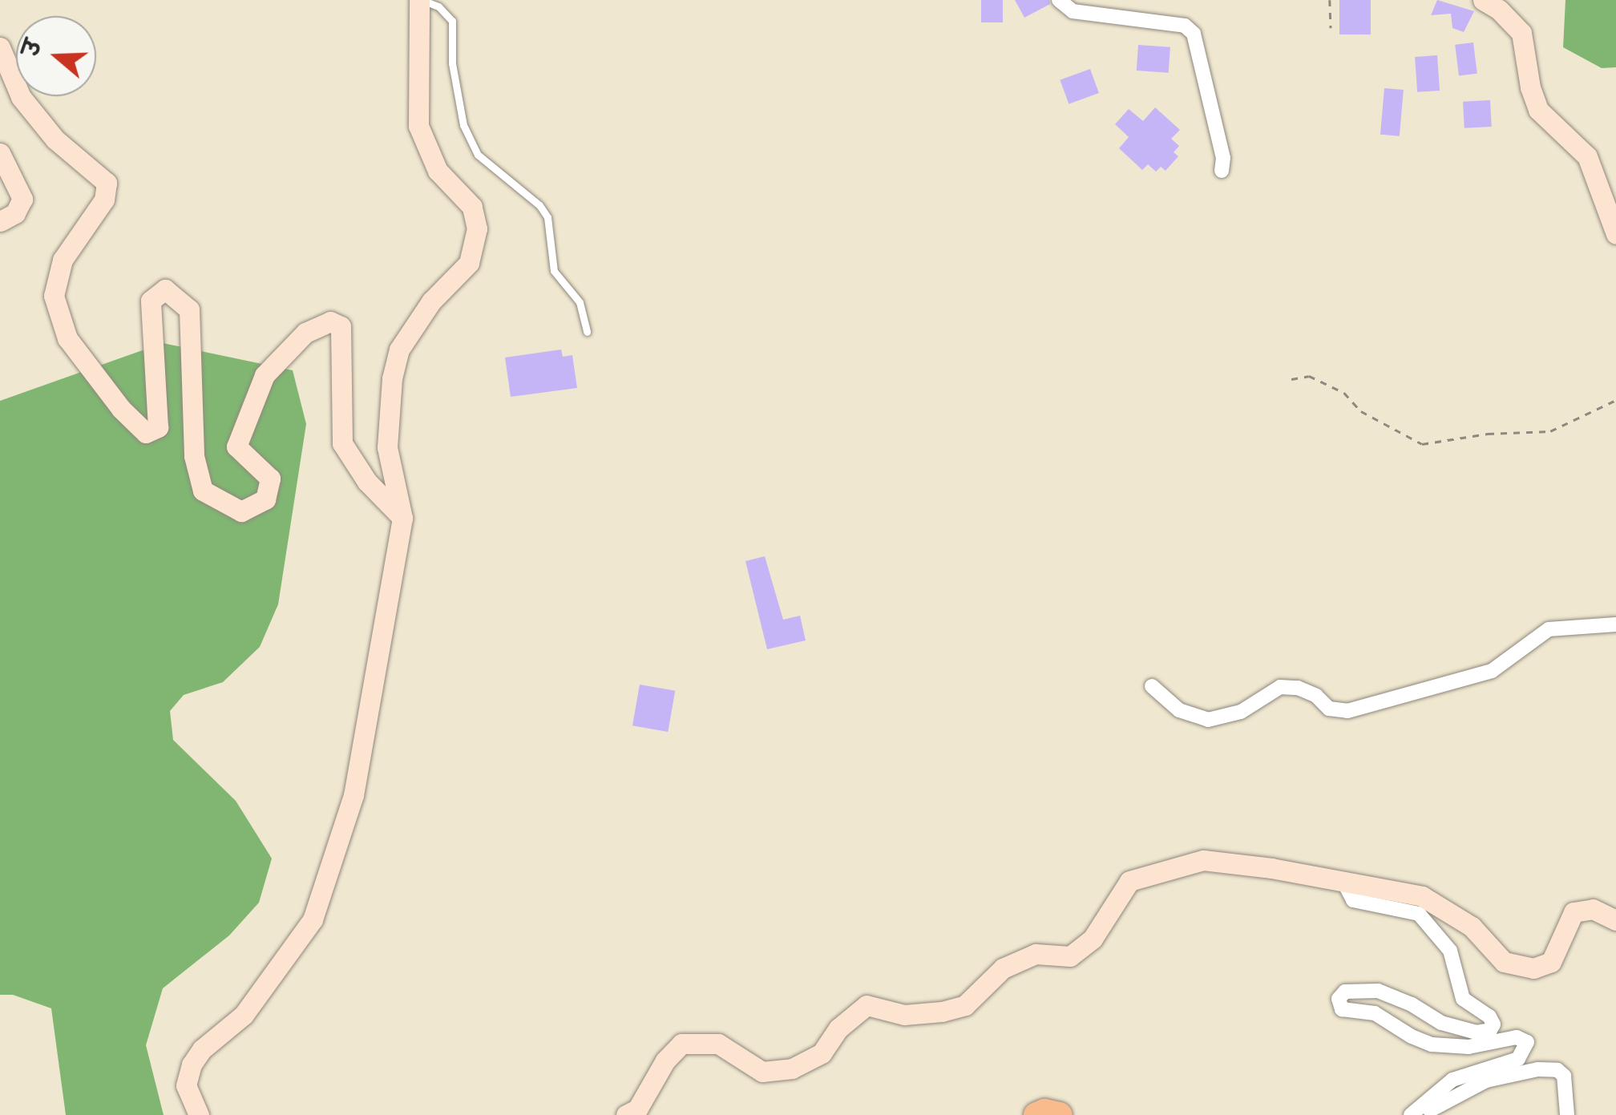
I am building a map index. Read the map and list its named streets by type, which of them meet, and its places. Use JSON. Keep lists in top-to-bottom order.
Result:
{
  "north": "left"
}
